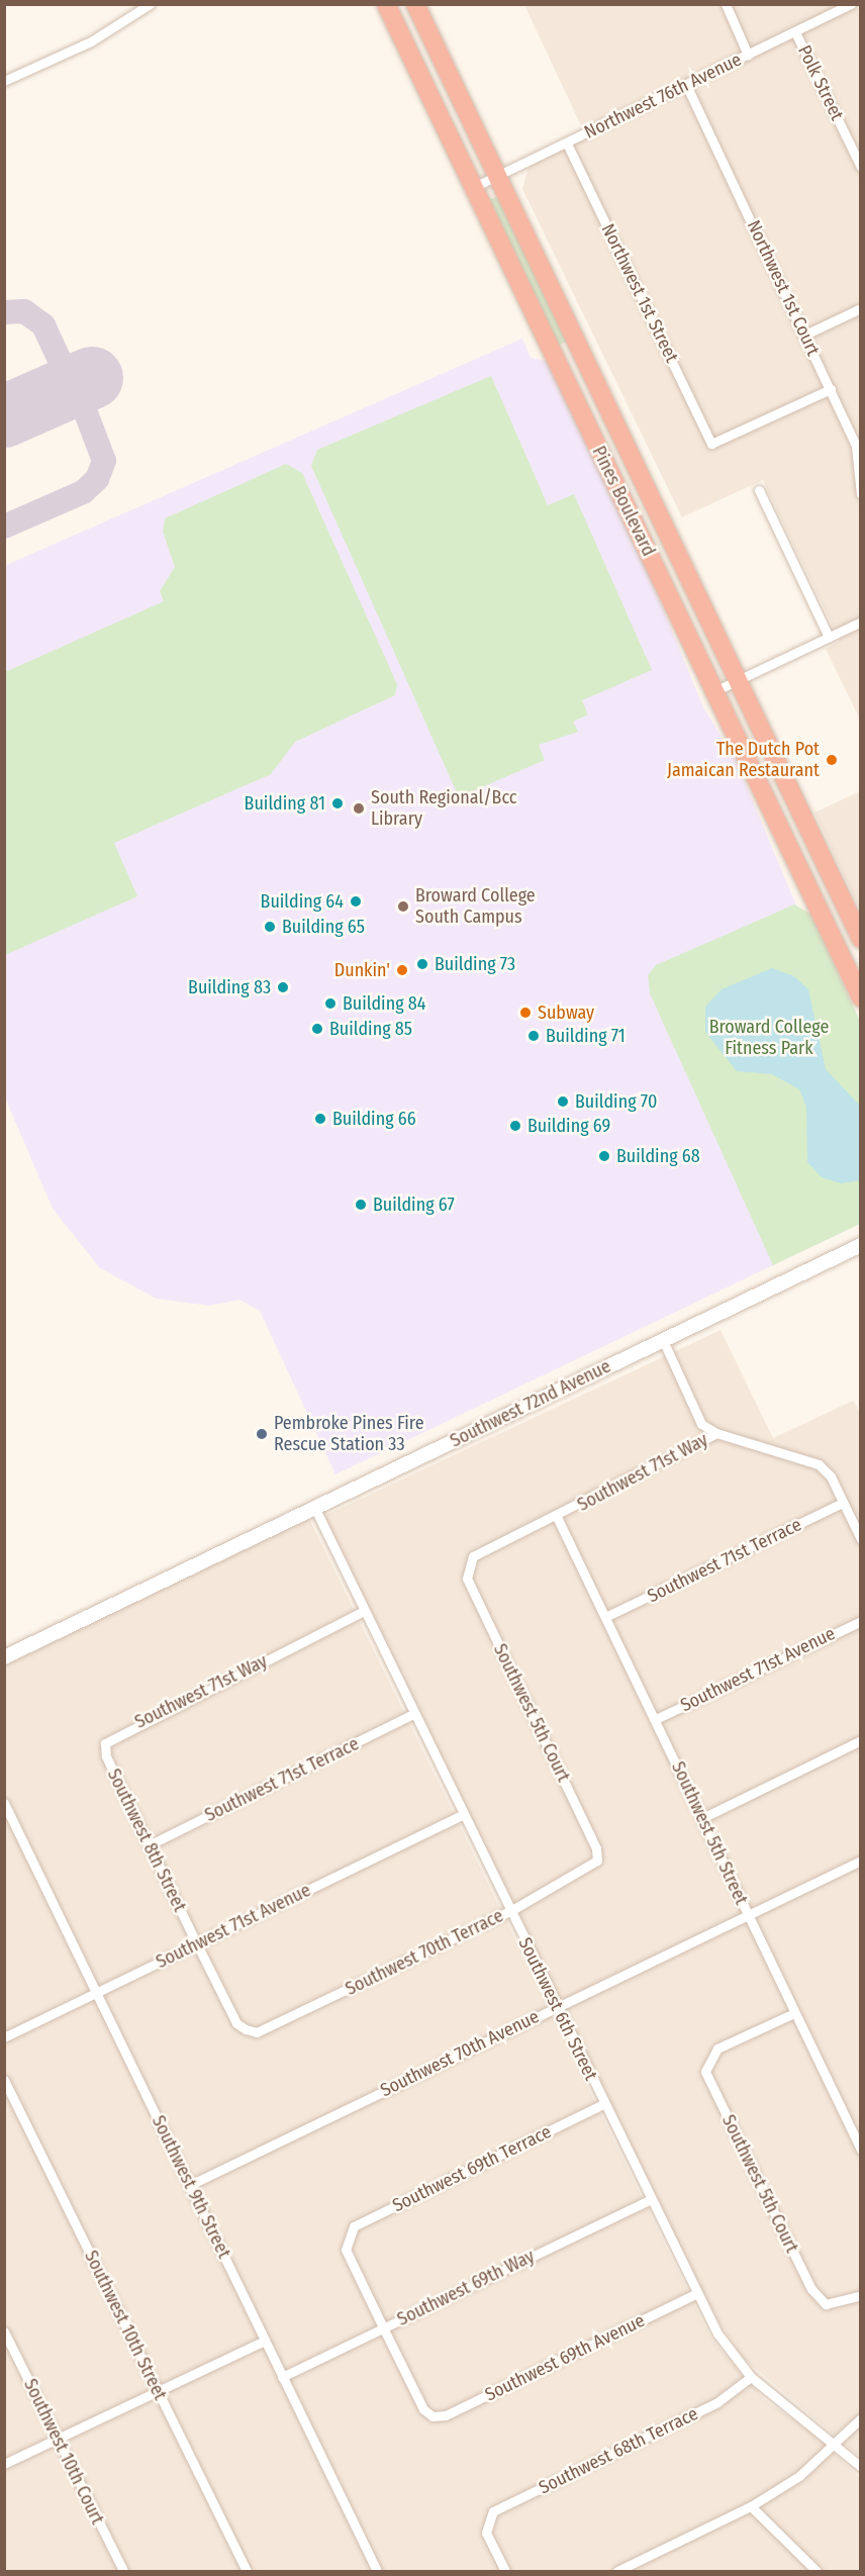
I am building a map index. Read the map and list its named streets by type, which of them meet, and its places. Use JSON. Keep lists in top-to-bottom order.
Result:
{
  "streets": {
    "highway": ["Pines Boulevard"],
    "street": [
      "Polk Street",
      "Northwest 76th Avenue",
      "Northwest 1st Court",
      "Northwest 1st Street",
      "Southwest 72nd Avenue",
      "Southwest 71st Way",
      "Southwest 71st Terrace",
      "Southwest 71st Avenue",
      "Southwest 5th Court",
      "Southwest 5th Street",
      "Southwest 8th Street",
      "Southwest 70th Terrace",
      "Southwest 6th Street",
      "Southwest 70th Avenue",
      "Southwest 69th Terrace",
      "Southwest 9th Street",
      "Southwest 69th Way",
      "Southwest 10th Street",
      "Southwest 69th Avenue",
      "Southwest 68th Terrace",
      "Southwest 10th Court"
    ]
  },
  "crossings": [
    ["Polk Street", "Northwest 76th Avenue"],
    ["Northwest 76th Avenue", "Northwest 1st Court"],
    ["Northwest 76th Avenue", "Northwest 1st Street"],
    ["Northwest 76th Avenue", "Pines Boulevard"],
    ["Northwest 1st Court", "Northwest 1st Street"],
    ["Southwest 72nd Avenue", "Southwest 6th Street"],
    ["Southwest 71st Way", "Southwest 71st Terrace"],
    ["Southwest 71st Way", "Southwest 5th Court"],
    ["Southwest 71st Way", "Southwest 5th Street"],
    ["Southwest 71st Way", "Southwest 8th Street"],
    ["Southwest 71st Way", "Southwest 6th Street"],
    ["Southwest 71st Terrace", "Southwest 5th Street"],
    ["Southwest 71st Terrace", "Southwest 8th Street"],
    ["Southwest 71st Terrace", "Southwest 6th Street"],
    ["Southwest 71st Avenue", "Southwest 5th Street"],
    ["Southwest 71st Avenue", "Southwest 8th Street"],
    ["Southwest 71st Avenue", "Southwest 6th Street"],
    ["Southwest 71st Avenue", "Southwest 9th Street"],
    ["Southwest 5th Court", "Southwest 5th Street"],
    ["Southwest 5th Court", "Southwest 70th Terrace"],
    ["Southwest 5th Street", "Southwest 70th Avenue"],
    ["Southwest 8th Street", "Southwest 70th Terrace"],
    ["Southwest 70th Terrace", "Southwest 6th Street"],
    ["Southwest 6th Street", "Southwest 70th Avenue"],
    ["Southwest 6th Street", "Southwest 69th Terrace"],
    ["Southwest 6th Street", "Southwest 69th Way"],
    ["Southwest 6th Street", "Southwest 69th Avenue"],
    ["Southwest 6th Street", "Southwest 68th Terrace"],
    ["Southwest 70th Avenue", "Southwest 9th Street"],
    ["Southwest 69th Terrace", "Southwest 69th Way"],
    ["Southwest 69th Terrace", "Southwest 69th Avenue"],
    ["Southwest 9th Street", "Southwest 69th Way"],
    ["Southwest 69th Way", "Southwest 69th Avenue"]
  ],
  "parks": ["Broward College Fitness Park"],
  "places": [
    "The Dutch Pot Jamaican Restaurant",
    "Building 81",
    "South Regional/Bcc Library",
    "Building 64",
    "Broward College South Campus",
    "Building 65",
    "Building 73",
    "Dunkin'",
    "Building 83",
    "Building 84",
    "Subway",
    "Building 85",
    "Building 71",
    "Building 70",
    "Building 66",
    "Building 69",
    "Building 68",
    "Building 67",
    "Pembroke Pines Fire Rescue Station 33"
  ]
}
